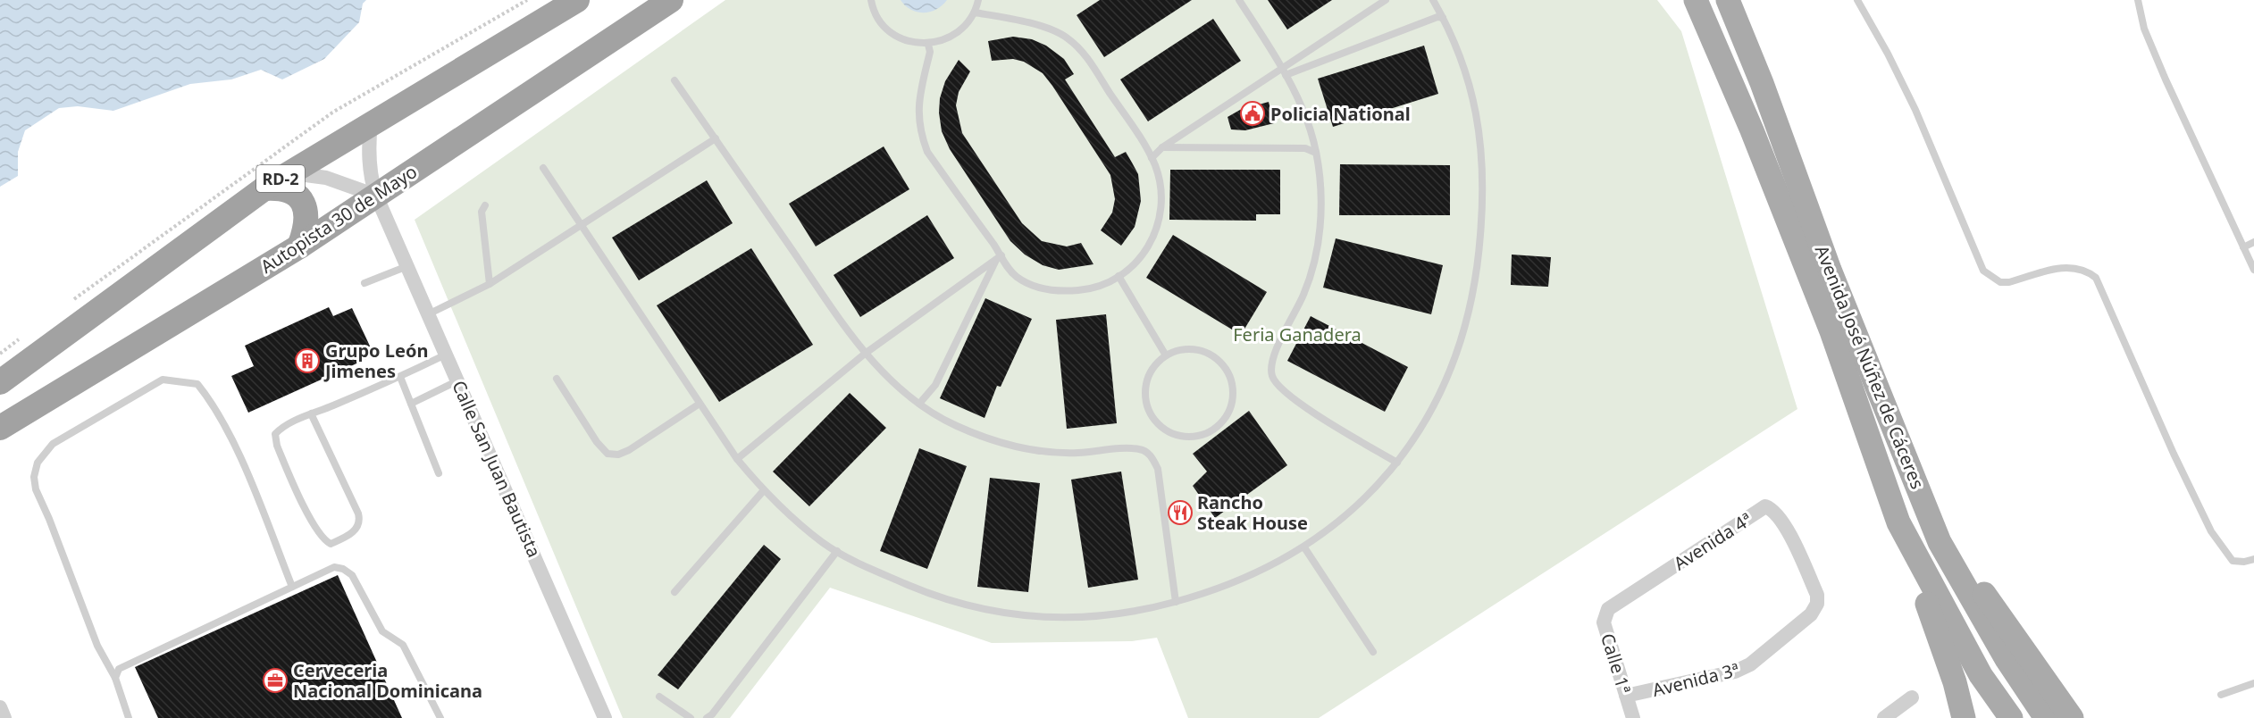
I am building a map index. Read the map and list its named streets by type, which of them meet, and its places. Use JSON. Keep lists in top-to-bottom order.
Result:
{
  "streets": {
    "highway": ["RD-2", "Autopista 30 de Mayo"],
    "main road": ["Avenida José Núñez de Cáceres"],
    "street": [
      "Calle San Juan Bautista",
      "Avenida 4ª",
      "Calle 1ª",
      "Avenida 3ª"
    ]
  },
  "crossings": [
    ["RD-2", "Calle San Juan Bautista"],
    ["Autopista 30 de Mayo", "Calle San Juan Bautista"],
    ["Avenida 4ª", "Calle 1ª"],
    ["Avenida 4ª", "Avenida 3ª"],
    ["Calle 1ª", "Avenida 3ª"]
  ],
  "parks": ["Feria Ganadera"],
  "places": {
    "public building": ["Policia National"],
    "building": ["Grupo León Jimenes"],
    "restaurant": ["Rancho Steak House"],
    "office": ["Cerveceria Nacional Dominicana"]
  }
}
